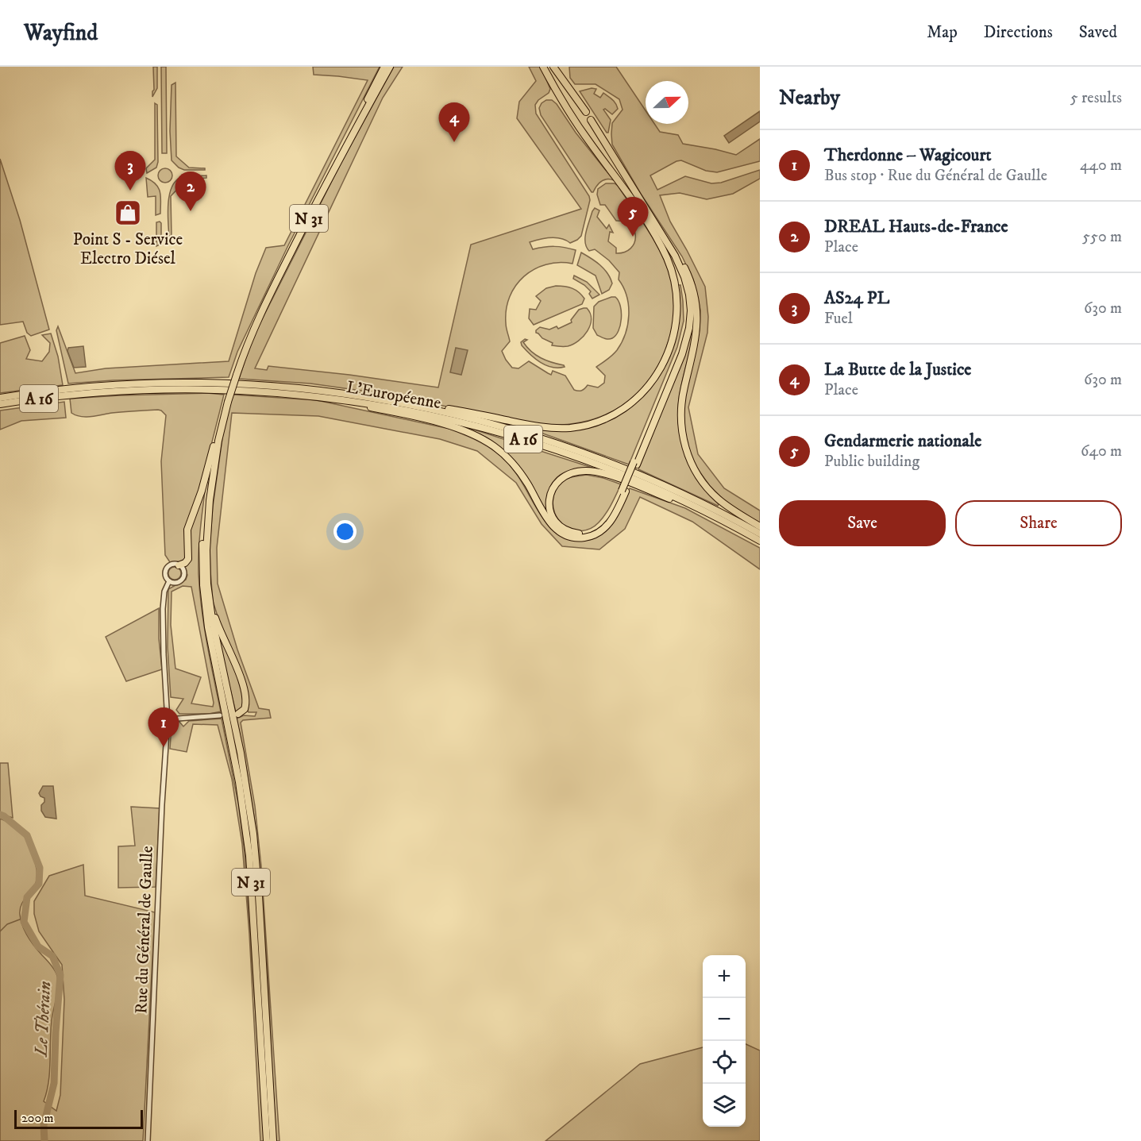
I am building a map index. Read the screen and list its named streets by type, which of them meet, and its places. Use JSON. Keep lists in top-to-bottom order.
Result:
{
  "streets": {
    "highway": ["N 31", "L'Européenne", "A 16"],
    "street": ["Rue du Général de Gaulle"]
  },
  "water": ["Le Thérain"],
  "places": {
    "shop": ["Point S - Service Electro Diésel"]
  },
  "scale_bar": "200 m",
  "north": "right",
  "page": {
    "header": "Wayfind",
    "nav": ["Map", "Directions", "Saved"],
    "heading": ["Nearby", "5 results"],
    "pins": [
      "4",
      "3",
      "2",
      "5",
      "1"
    ],
    "list": [
      {
        "mark": "1",
        "name": "Therdonne – Wagicourt",
        "note": "Bus stop · Rue du Général de Gaulle",
        "value": "440 m"
      },
      {
        "mark": "2",
        "name": "DREAL Hauts-de-France",
        "note": "Place",
        "value": "550 m"
      },
      {
        "mark": "3",
        "name": "AS24 PL",
        "note": "Fuel",
        "value": "630 m"
      },
      {
        "mark": "4",
        "name": "La Butte de la Justice",
        "note": "Place",
        "value": "630 m"
      },
      {
        "mark": "5",
        "name": "Gendarmerie nationale",
        "note": "Public building",
        "value": "640 m"
      }
    ],
    "buttons": ["Save", "Share"],
    "map_buttons": ["+", "−"],
    "scale": "200 m"
  }
}
